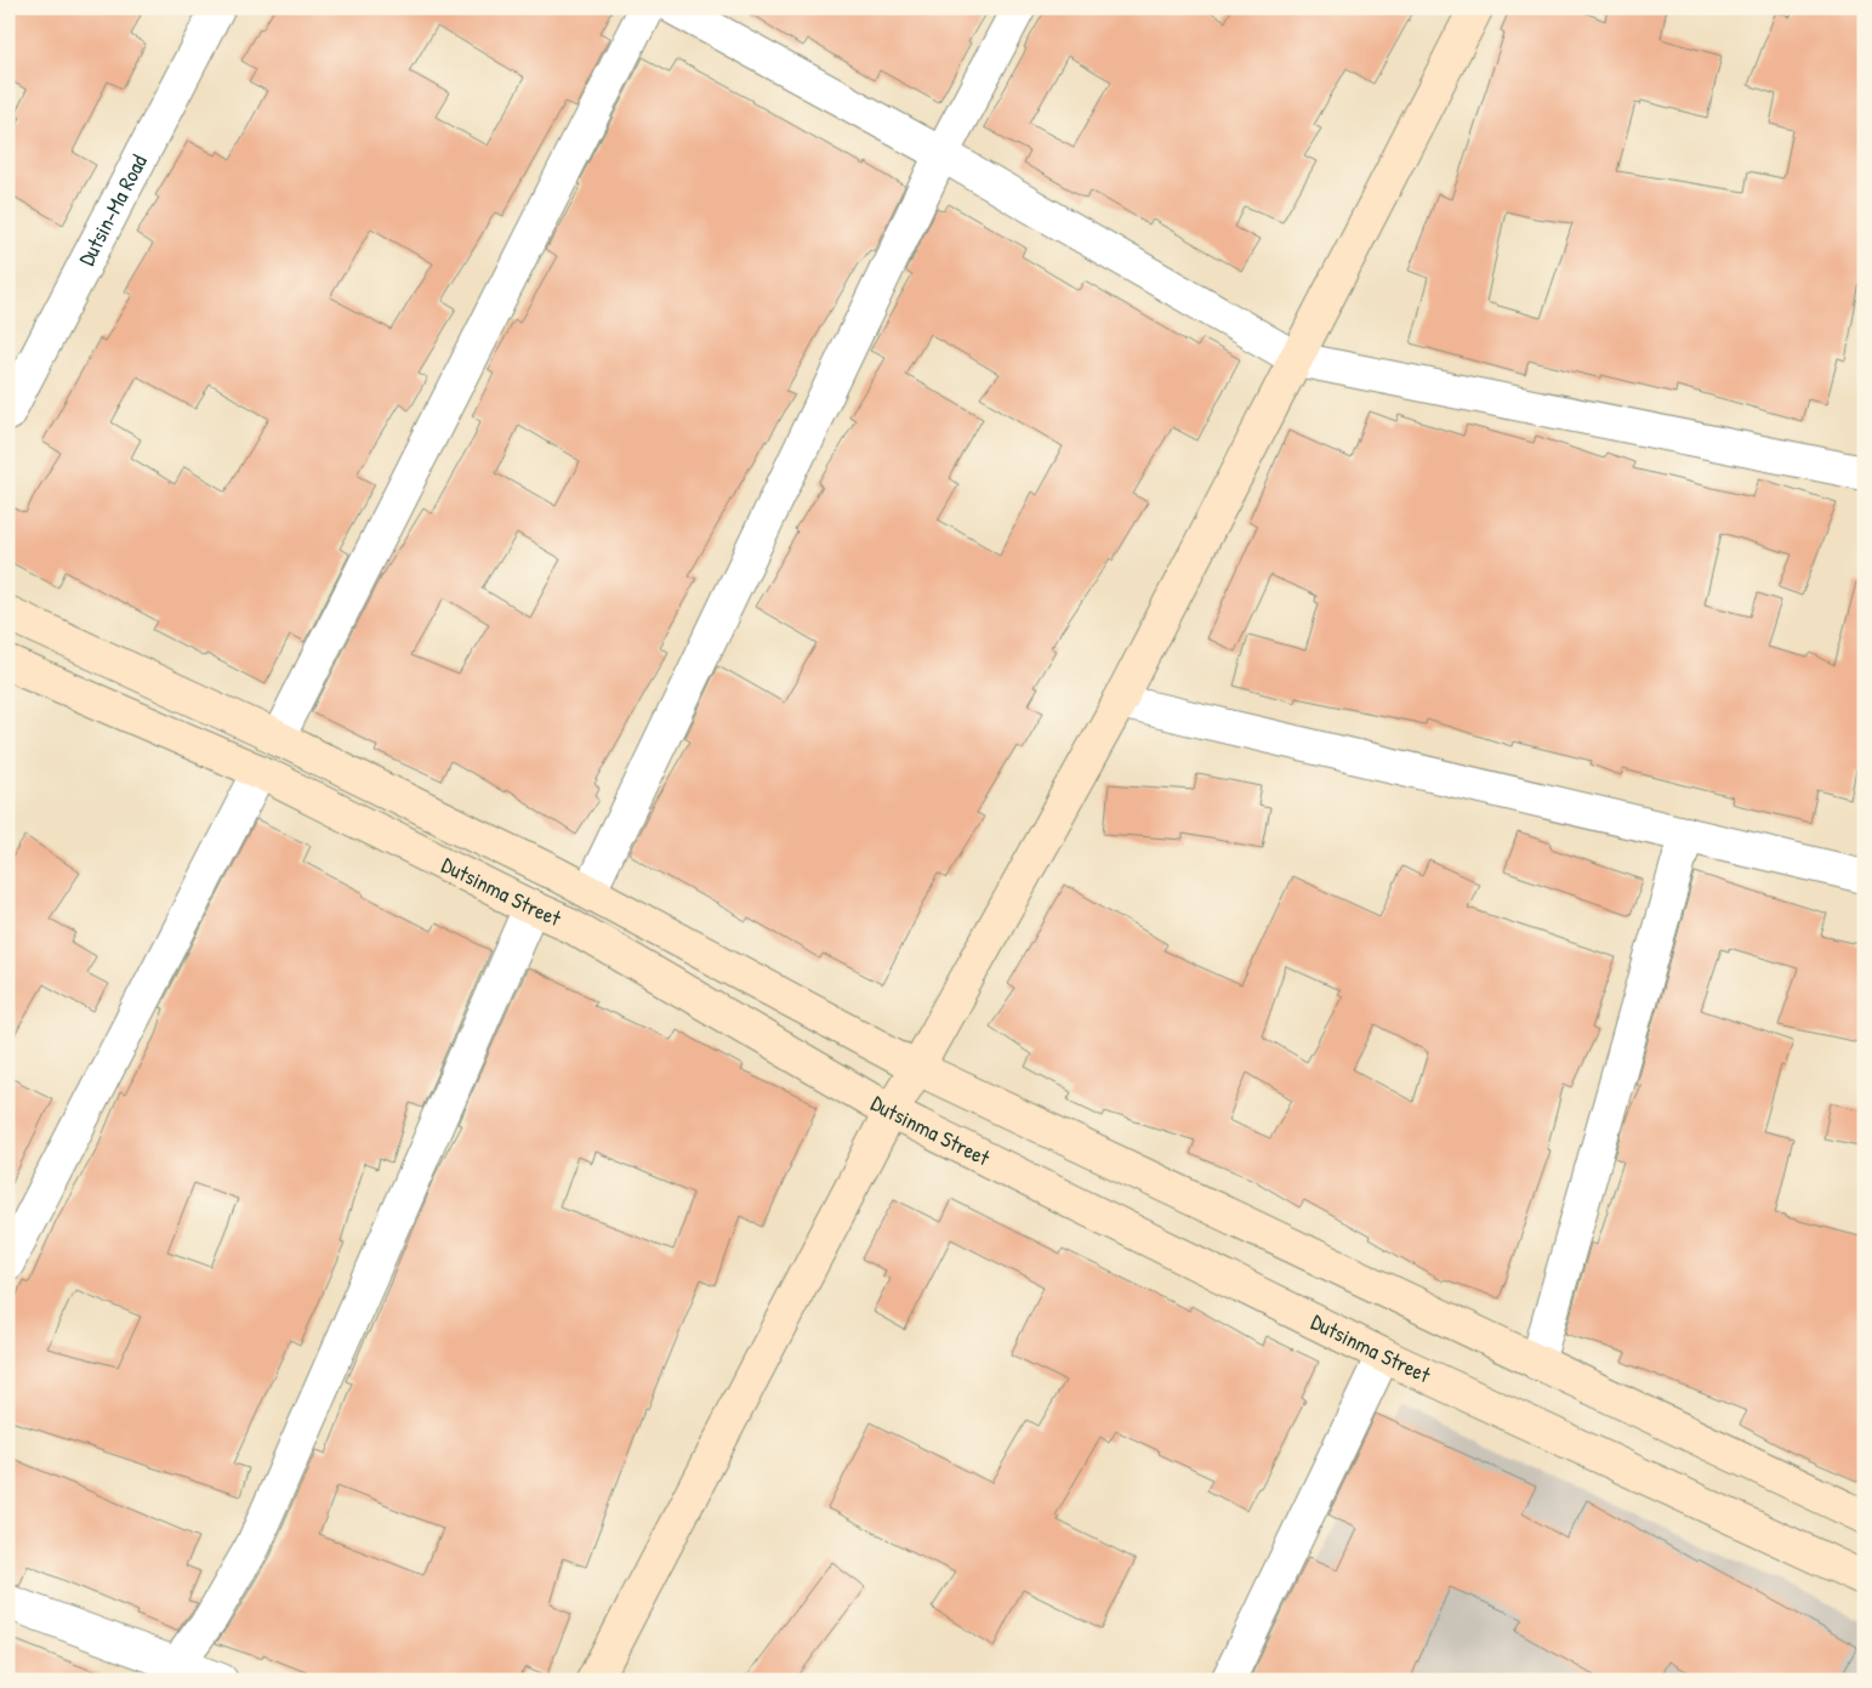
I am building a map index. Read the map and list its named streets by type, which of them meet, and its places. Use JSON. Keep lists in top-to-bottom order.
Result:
{
  "streets": {
    "street": ["Dutsin-Ma Road", "Dutsinma Street"]
  }
}
